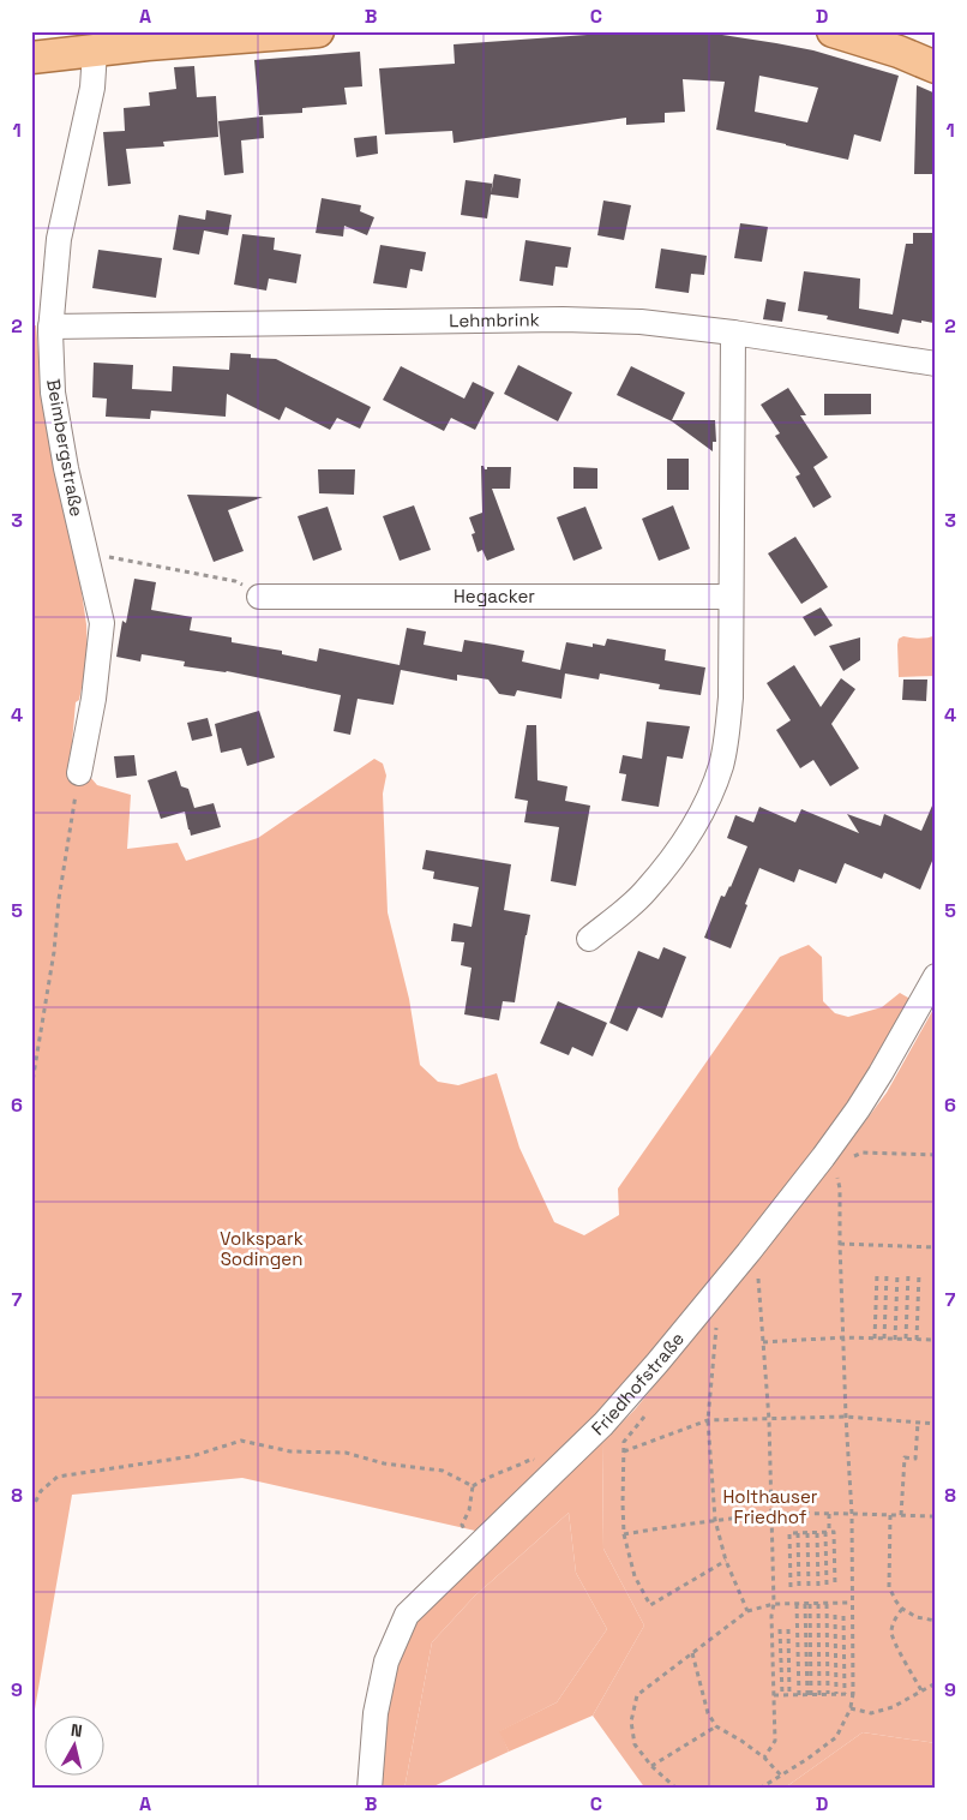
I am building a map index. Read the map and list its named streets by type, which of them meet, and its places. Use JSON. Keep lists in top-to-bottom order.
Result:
{
  "streets": {
    "street": [
      "Lehmbrink",
      "Beimbergstraße",
      "Hegacker",
      "Friedhofstraße"
    ]
  },
  "crossings": [
    ["Lehmbrink", "Beimbergstraße"]
  ],
  "parks": ["Volkspark Sodingen", "Holthauser Friedhof"],
  "north": "top",
  "grid": {
    "columns": [
      "A",
      "B",
      "C",
      "D"
    ],
    "rows": [
      "1",
      "2",
      "3",
      "4",
      "5",
      "6",
      "7",
      "8",
      "9"
    ]
  }
}
